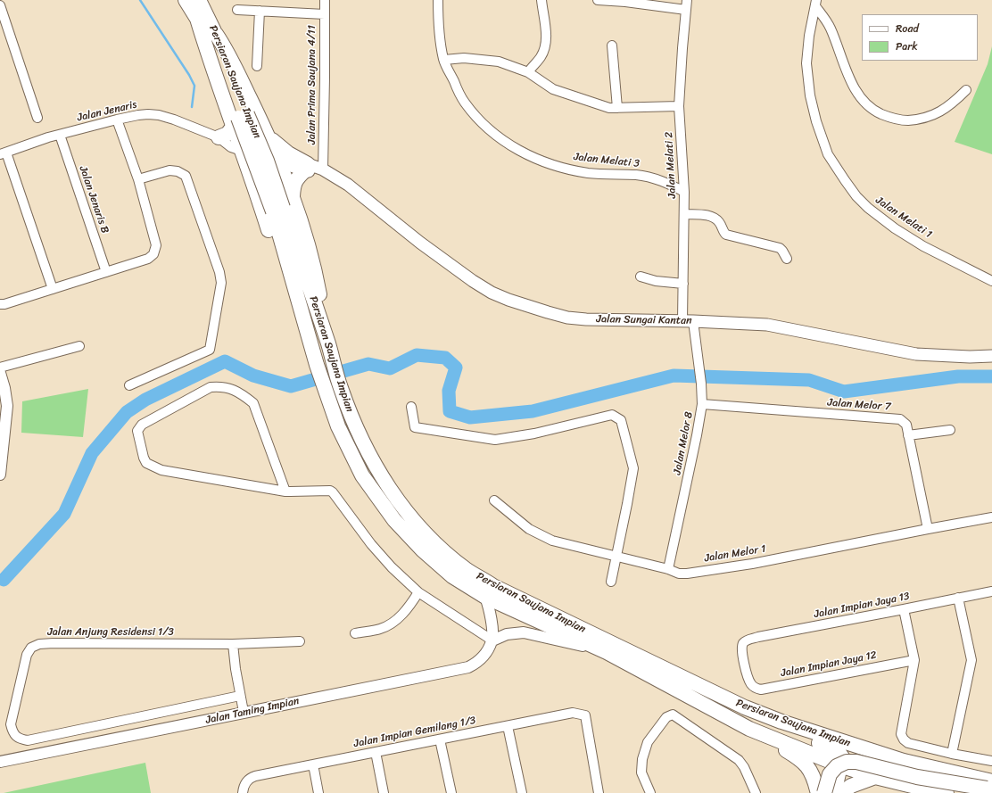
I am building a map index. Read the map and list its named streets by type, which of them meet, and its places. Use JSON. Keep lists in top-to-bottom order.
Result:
{
  "streets": {
    "highway": ["Persiaran Saujana Impian"],
    "main road": ["Jalan Sungai Kantan"],
    "street": [
      "Jalan Prima Saujana 4/11",
      "Jalan Jenaris",
      "Jalan Melati 3",
      "Jalan Melati 2",
      "Jalan Jenaris B",
      "Jalan Melati 1",
      "Jalan Melor 7",
      "Jalan Melor 8",
      "Jalan Melor 1",
      "Jalan Impian Jaya 13",
      "Jalan Anjung Residensi 1/3",
      "Jalan Impian Jaya 12",
      "Jalan Taming Impian",
      "Jalan Impian Gemilang 1/3"
    ]
  },
  "crossings": [
    ["Jalan Prima Saujana 4/11", "Jalan Sungai Kantan"],
    ["Jalan Jenaris", "Jalan Jenaris B"],
    ["Jalan Jenaris", "Jalan Sungai Kantan"],
    ["Jalan Melati 3", "Jalan Melati 2"],
    ["Jalan Melati 2", "Jalan Sungai Kantan"],
    ["Jalan Melati 2", "Jalan Melor 8"],
    ["Jalan Sungai Kantan", "Jalan Melor 8"],
    ["Jalan Melor 7", "Jalan Melor 8"],
    ["Jalan Melor 7", "Jalan Melor 1"],
    ["Jalan Melor 8", "Jalan Melor 1"],
    ["Jalan Impian Jaya 13", "Jalan Impian Jaya 12"]
  ],
  "legend": ["Road", "Park"]
}
